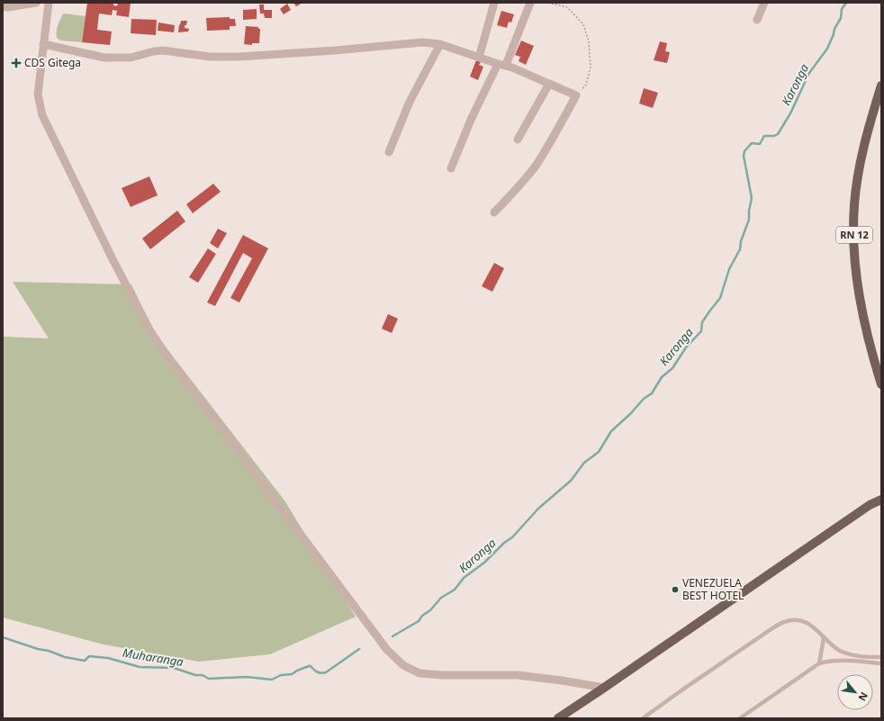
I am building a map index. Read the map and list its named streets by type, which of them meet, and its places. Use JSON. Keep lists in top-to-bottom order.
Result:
{
  "streets": {
    "main road": ["RN 12"]
  },
  "water": ["Karonga", "Muharanga"],
  "places": {
    "health": ["CDS Gitega"],
    "other": ["VENEZUELA BEST HOTEL"]
  },
  "north": "bottom right"
}
